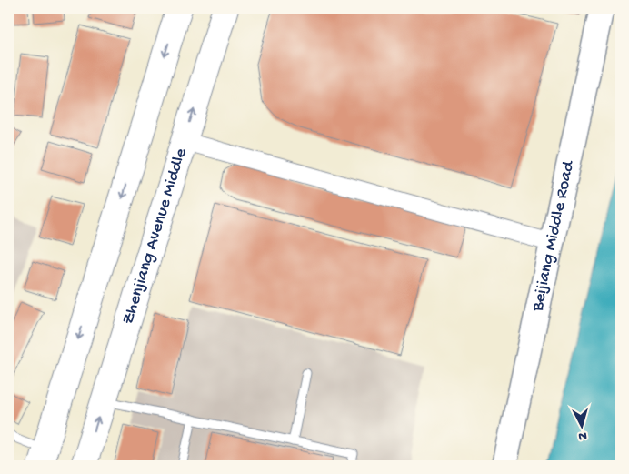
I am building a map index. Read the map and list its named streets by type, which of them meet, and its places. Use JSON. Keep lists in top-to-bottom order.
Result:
{
  "streets": {
    "main road": ["Zhenjiang Avenue Middle"],
    "street": ["Beijiang Middle Road"]
  },
  "north": "bottom"
}
